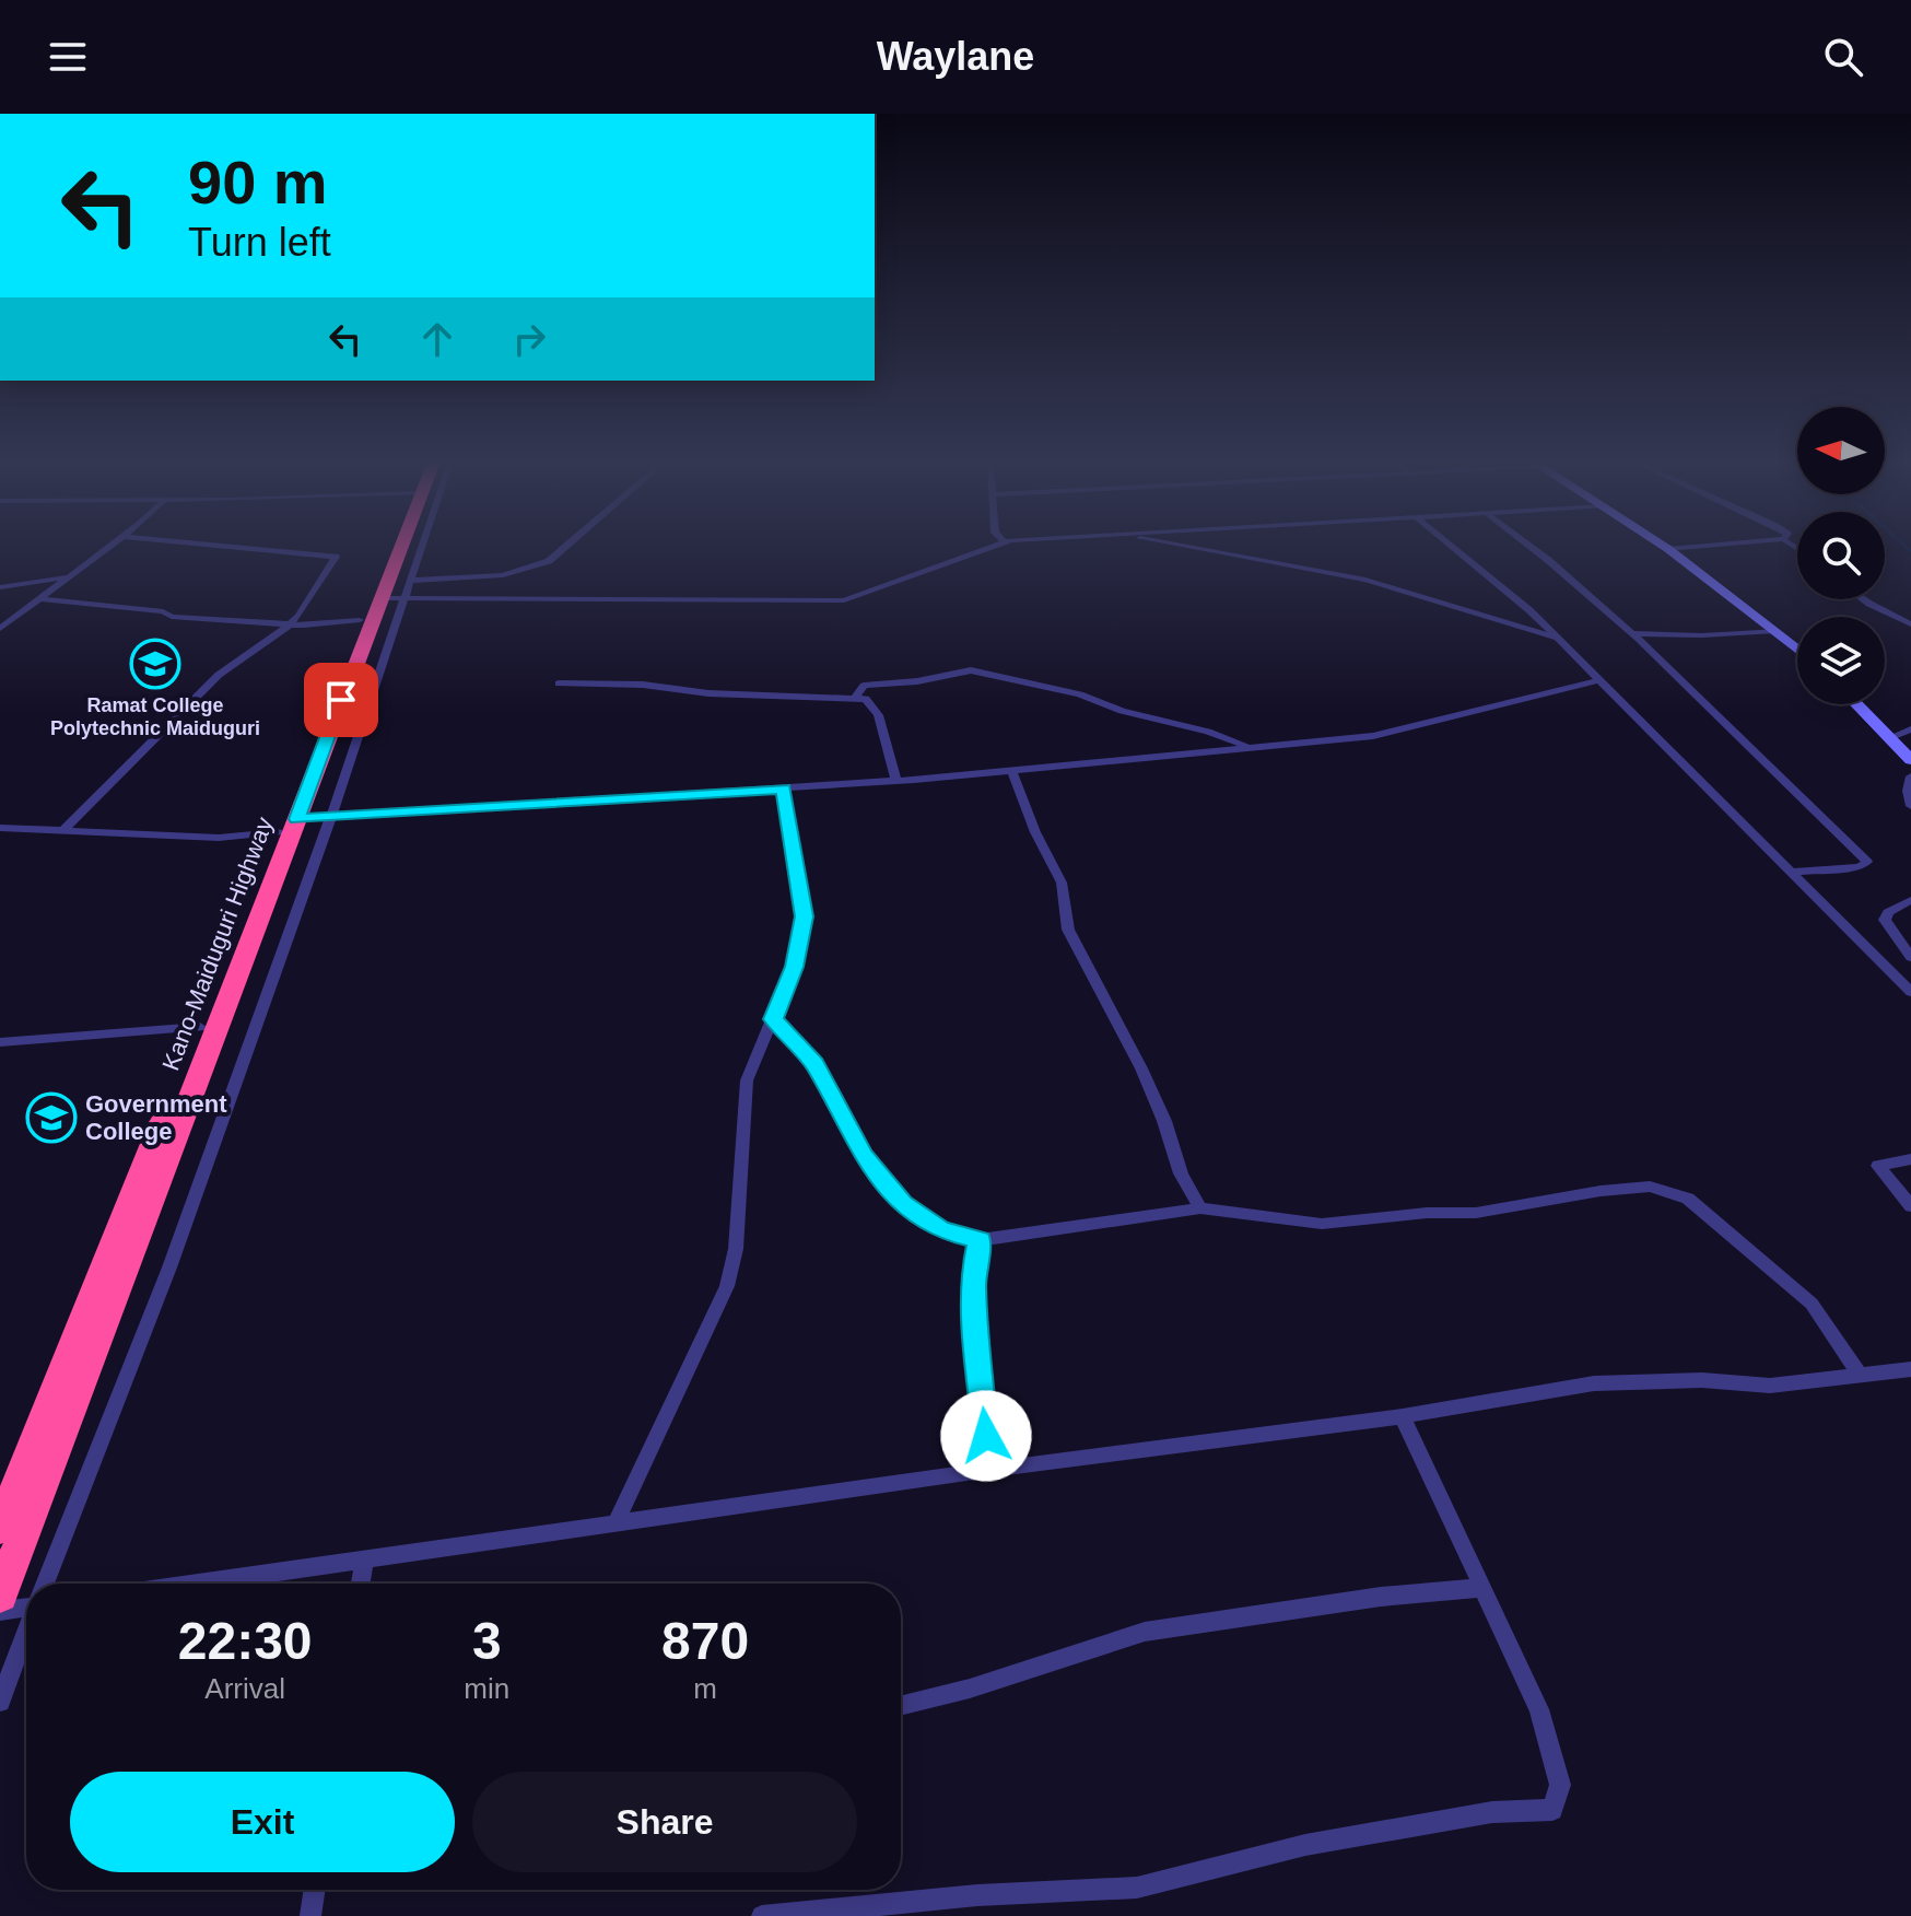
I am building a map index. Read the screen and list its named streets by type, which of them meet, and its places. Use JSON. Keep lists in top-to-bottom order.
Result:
{
  "streets": {
    "highway": ["Kano-Maiduguri Highway"]
  },
  "places": {
    "school or university": ["Ramat College Polytechnic Maiduguri", "Government College"]
  },
  "north": "left",
  "page": {
    "header": "Waylane",
    "turn": ["90 m", "Turn left"],
    "eta": [
      "22:30",
      "Arrival",
      "3",
      "min",
      "870",
      "m"
    ],
    "buttons": ["Exit", "Share"]
  }
}
